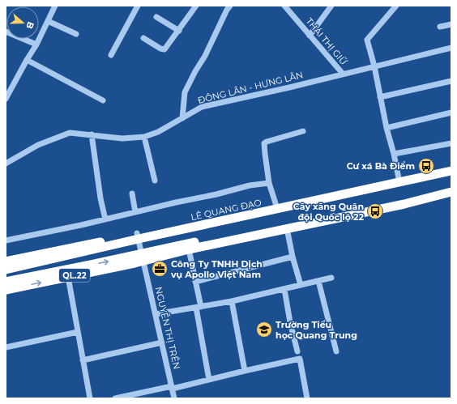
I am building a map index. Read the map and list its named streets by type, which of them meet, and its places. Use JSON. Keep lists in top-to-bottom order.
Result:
{
  "streets": {
    "highway": ["LÊ QUANG ĐẠO", "QL.22"],
    "street": ["THÁI THỊ GIỮ", "ĐÔNG LÂN - HƯNG LÂN", "NGUYỄN THỊ TRÊN"]
  },
  "crossings": [
    ["THÁI THỊ GIỮ", "ĐÔNG LÂN - HƯNG LÂN"],
    ["LÊ QUANG ĐẠO", "NGUYỄN THỊ TRÊN"],
    ["QL.22", "NGUYỄN THỊ TRÊN"]
  ],
  "places": {
    "bus stop": ["Cư xá Bà Điểm", "Cây xăng Quân đội Quốc lộ 22"],
    "office": ["Công Ty TNHH Dịch vụ Apollo Việt Nam"],
    "school or university": ["Trường Tiểu học Quang Trung"]
  },
  "north": "right"
}
